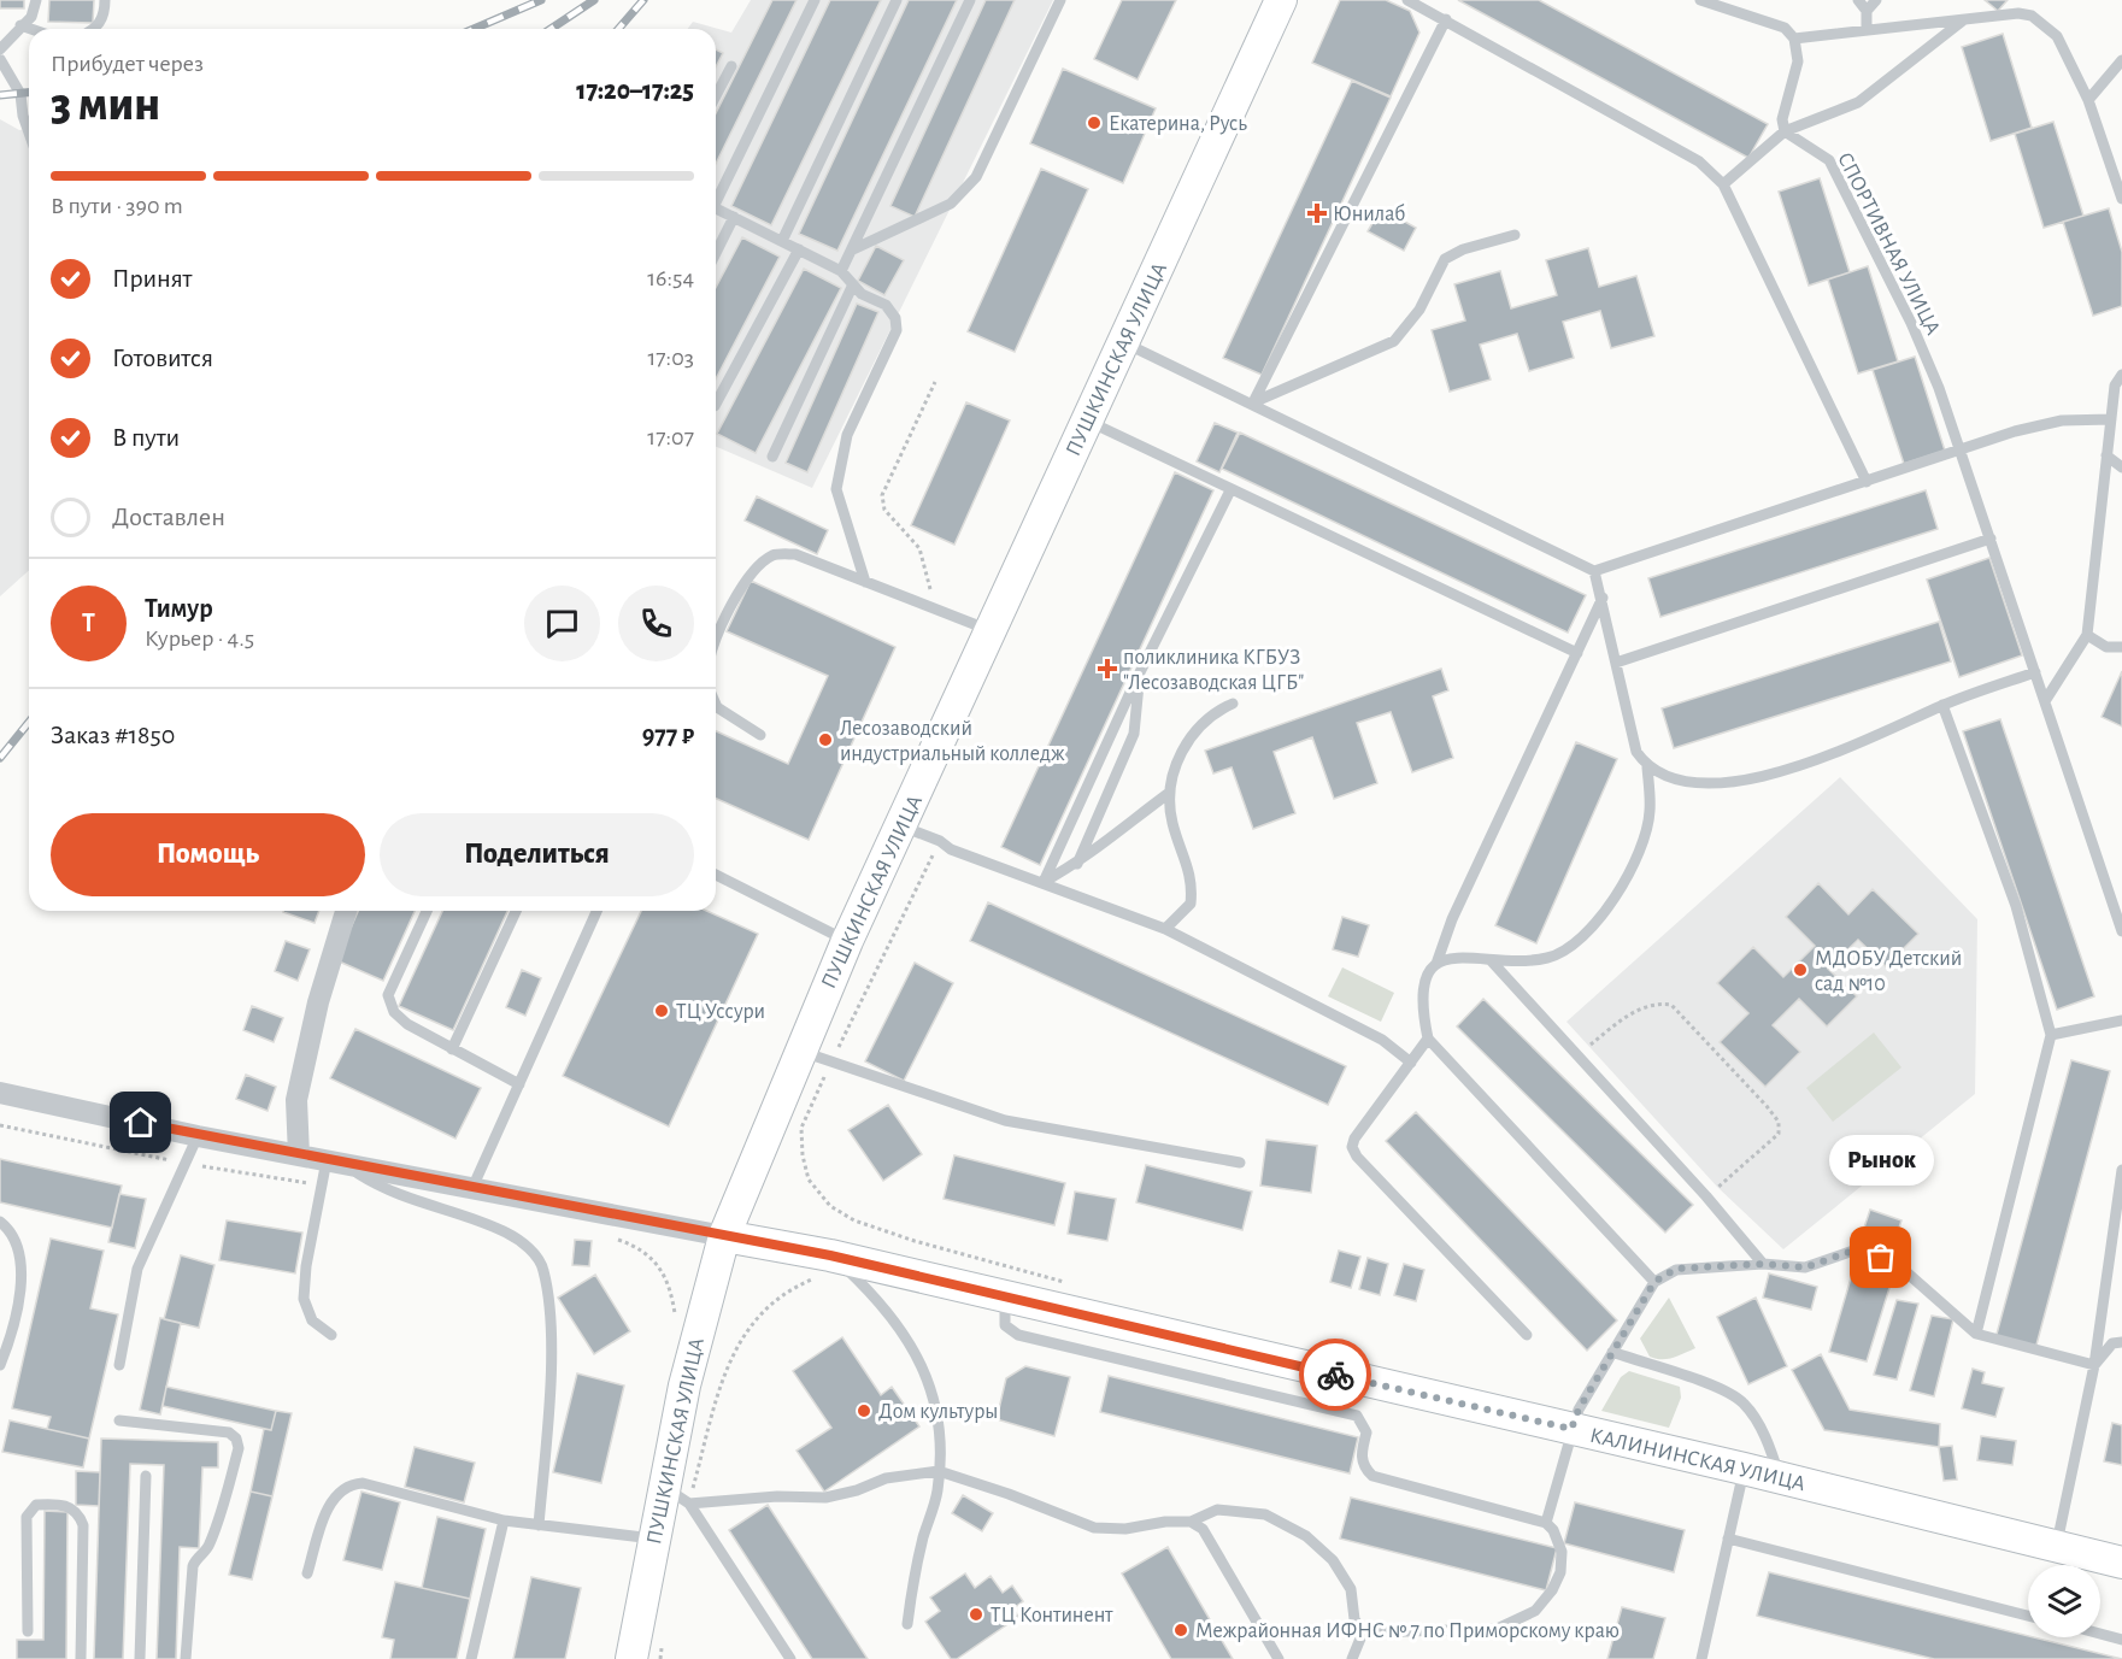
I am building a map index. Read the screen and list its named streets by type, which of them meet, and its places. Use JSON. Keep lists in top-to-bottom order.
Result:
{
  "streets": {
    "main road": ["ПУШКИНСКАЯ УЛИЦА", "КАЛИНИНСКАЯ УЛИЦА"],
    "lane": ["СПОРТИВНАЯ УЛИЦА"]
  },
  "crossings": [
    ["ПУШКИНСКАЯ УЛИЦА", "КАЛИНИНСКАЯ УЛИЦА"]
  ],
  "places": {
    "other": [
      "Екатерина, Русь",
      "Лесозаводский индустриальный колледж",
      "МДОБУ Детский сад №10",
      "ТЦ Уссури",
      "Рынок",
      "Дом культуры",
      "ТЦ Континент",
      "Межрайонная ИФНС № 7 по Приморскому краю"
    ],
    "health": ["Юнилаб", "поликлиника КГБУЗ \"Лесозаводская ЦГБ\""]
  },
  "page": {
    "heading": ["3 мин", "Прибудет через", "17:20–17:25"],
    "panel": [
      "Тимур",
      "Курьер · 4.5",
      "Заказ #1850",
      "977 ₽"
    ],
    "bar": "В пути · 390 m",
    "list": [
      ["Принят", "16:54"],
      ["Готовится", "17:03"],
      ["В пути", "17:07"],
      "Доставлен"
    ],
    "round": "Т",
    "buttons": ["Помощь", "Поделиться"],
    "bubble": "Рынок"
  }
}
